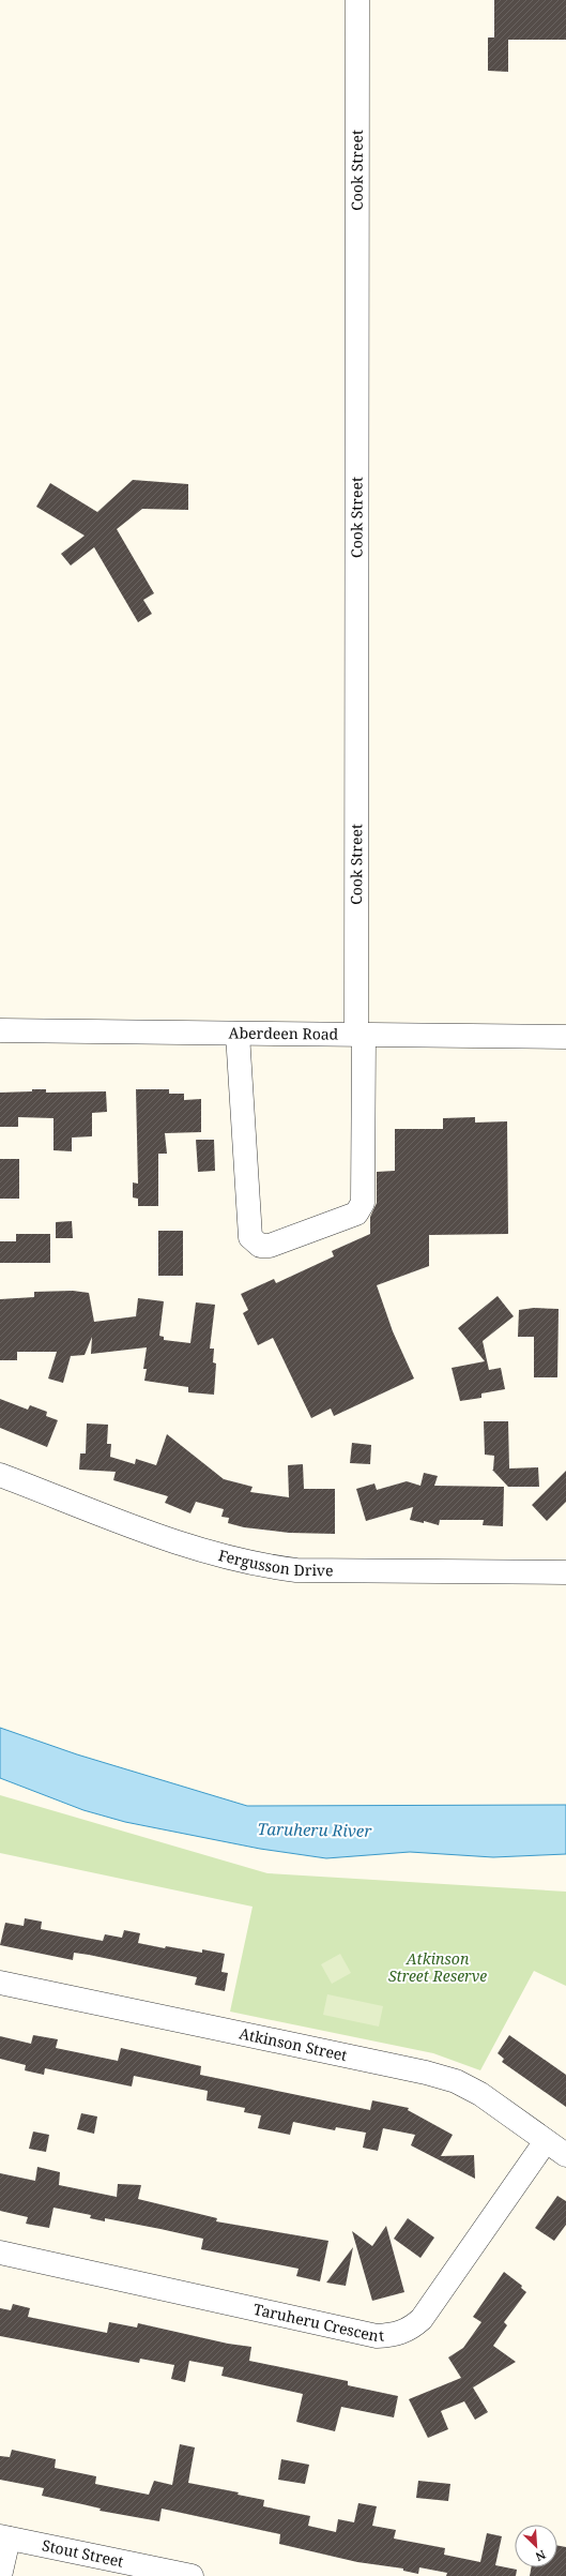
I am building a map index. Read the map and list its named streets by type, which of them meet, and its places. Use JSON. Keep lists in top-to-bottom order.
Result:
{
  "streets": {
    "street": [
      "Cook Street",
      "Aberdeen Road",
      "Fergusson Drive",
      "Atkinson Street",
      "Taruheru Crescent",
      "Stout Street"
    ]
  },
  "crossings": [
    ["Cook Street", "Aberdeen Road"],
    ["Atkinson Street", "Taruheru Crescent"]
  ],
  "water": ["Taruheru River"],
  "parks": ["Atkinson Street Reserve"],
  "north": "bottom right"
}
